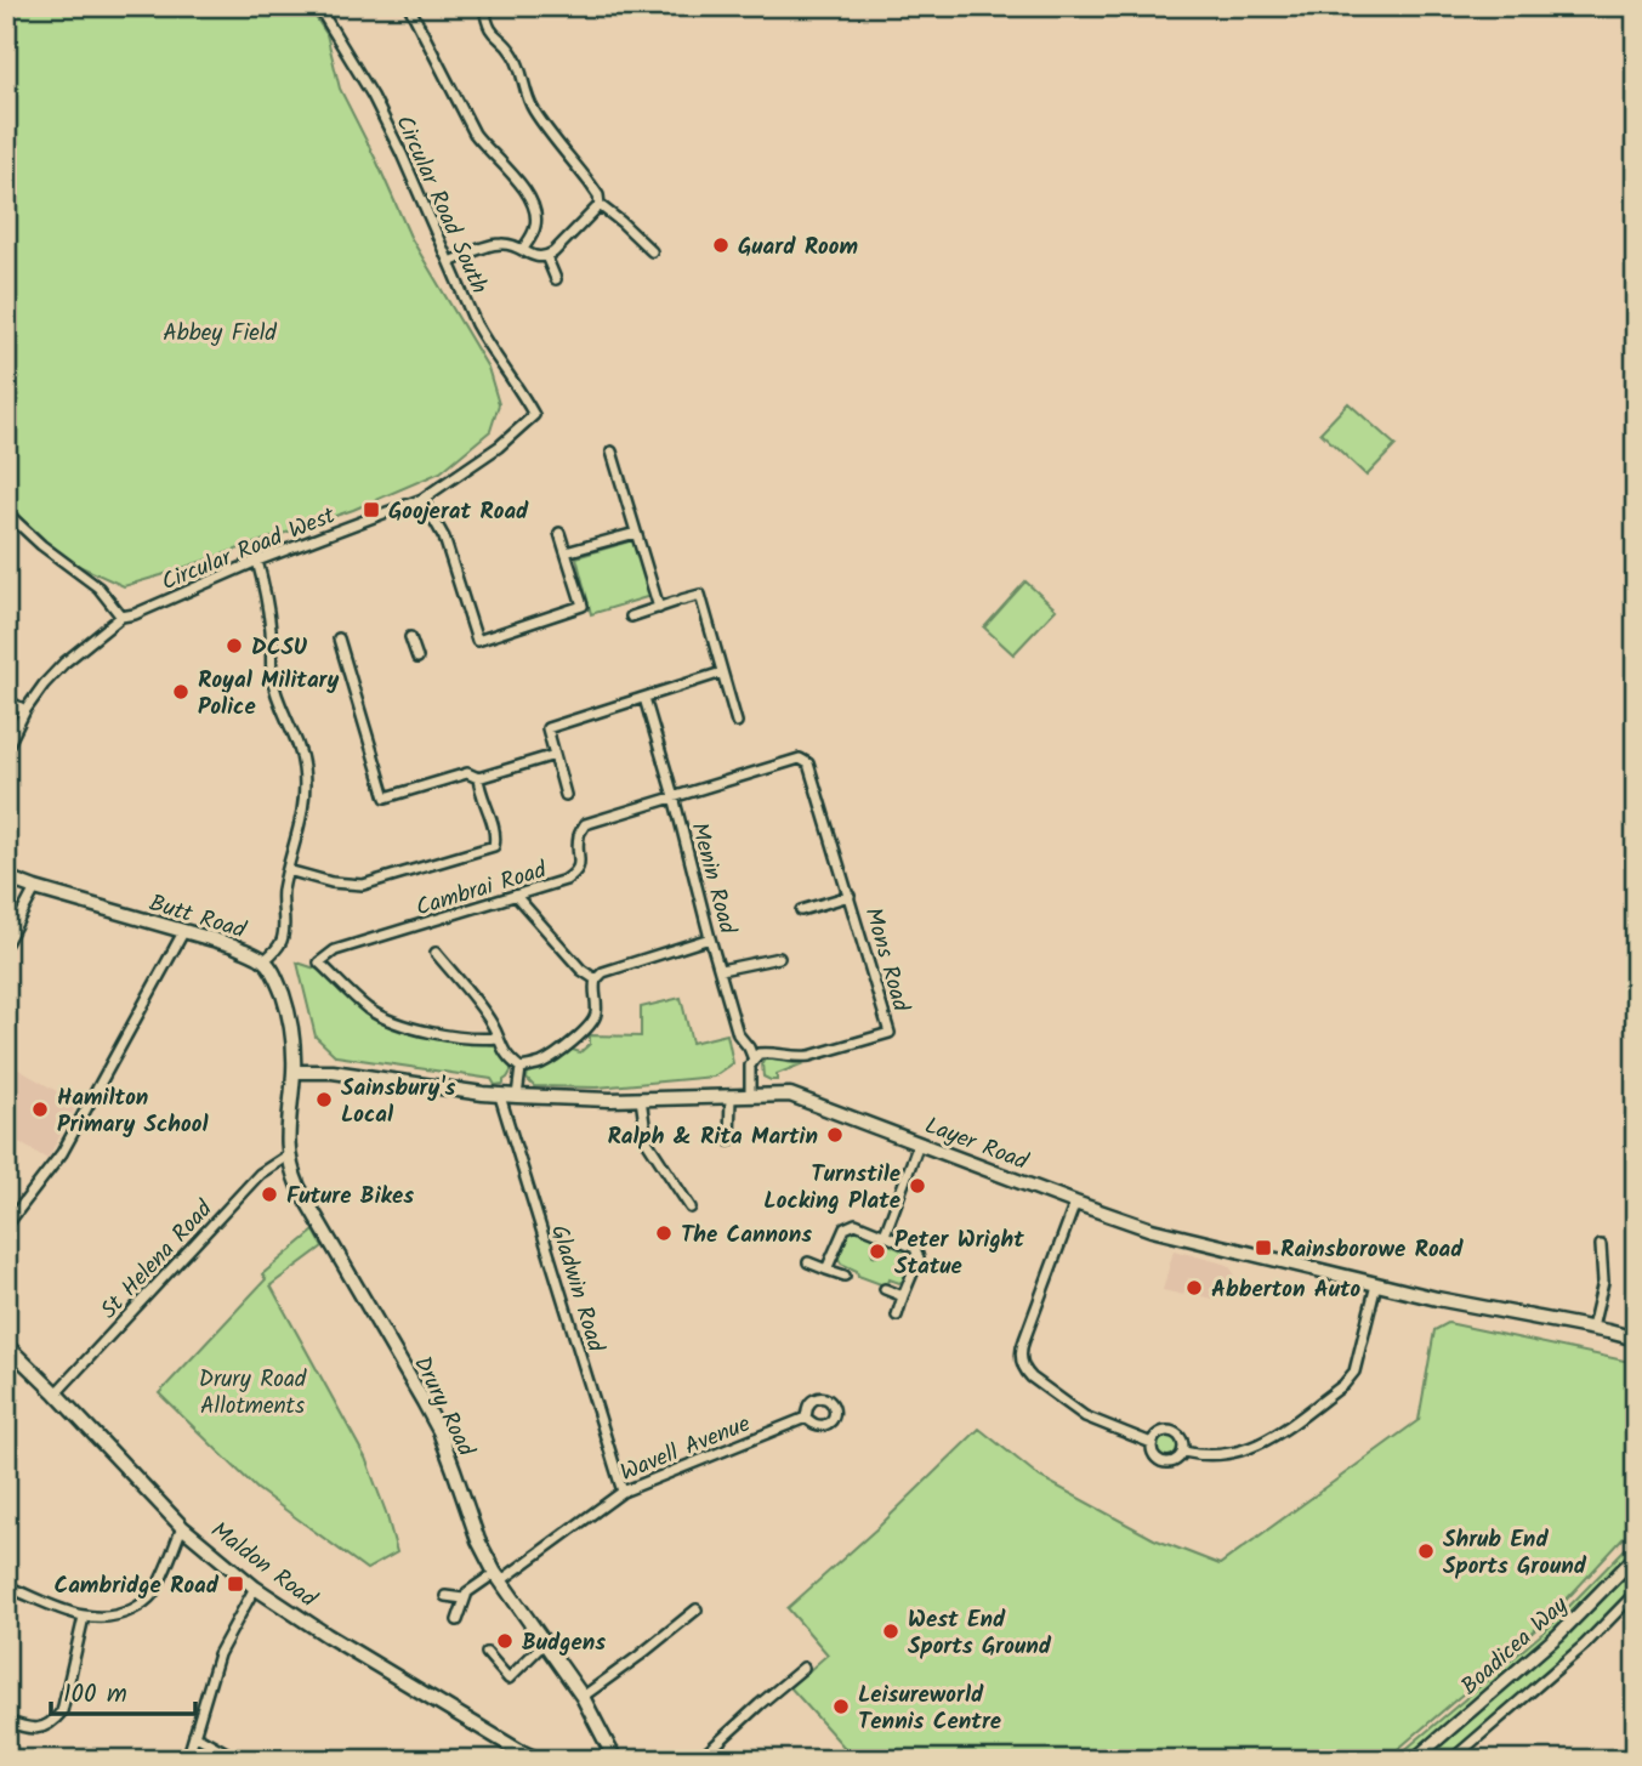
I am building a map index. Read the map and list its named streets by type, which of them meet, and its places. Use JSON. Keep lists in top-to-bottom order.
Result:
{
  "streets": {
    "main road": [
      "Butt Road",
      "Layer Road",
      "Drury Road",
      "Maldon Road"
    ],
    "street": [
      "Circular Road South",
      "Circular Road West",
      "Menin Road",
      "Cambrai Road",
      "Mons Road",
      "St Helena Road",
      "Gladwin Road",
      "Wavell Avenue",
      "Boadicea Way"
    ]
  },
  "crossings": [
    ["Circular Road South", "Circular Road West"],
    ["Menin Road", "Cambrai Road"],
    ["Menin Road", "Mons Road"],
    ["Cambrai Road", "Mons Road"],
    ["Butt Road", "Layer Road"],
    ["Butt Road", "Drury Road"],
    ["Layer Road", "Gladwin Road"],
    ["Layer Road", "Drury Road"],
    ["St Helena Road", "Drury Road"],
    ["St Helena Road", "Maldon Road"],
    ["Gladwin Road", "Wavell Avenue"],
    ["Drury Road", "Wavell Avenue"]
  ],
  "parks": ["Abbey Field", "Drury Road Allotments"],
  "places": {
    "other": [
      "Guard Room",
      "DCSU",
      "Royal Military Police",
      "Sainsbury's Local",
      "Hamilton Primary School",
      "Ralph & Rita Martin",
      "Turnstile Locking Plate",
      "Future Bikes",
      "The Cannons",
      "Peter Wright Statue",
      "Abberton Auto",
      "Shrub End Sports Ground",
      "West End Sports Ground",
      "Budgens",
      "Leisureworld Tennis Centre"
    ],
    "transit": ["Goojerat Road", "Rainsborowe Road", "Cambridge Road"]
  },
  "scale_bar": "100 m"
}
